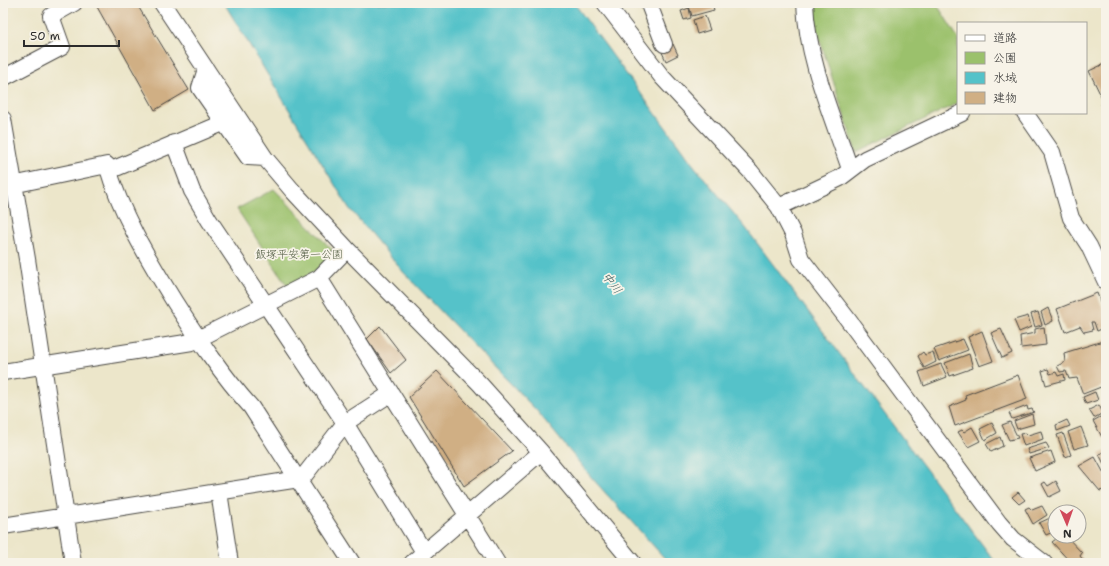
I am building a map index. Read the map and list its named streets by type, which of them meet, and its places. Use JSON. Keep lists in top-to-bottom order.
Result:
{
  "water": ["中川"],
  "parks": ["飯塚平安第一公園"],
  "legend": [
    "道路",
    "公園",
    "水域",
    "建物"
  ],
  "scale_bar": "50 m",
  "north": "bottom"
}
